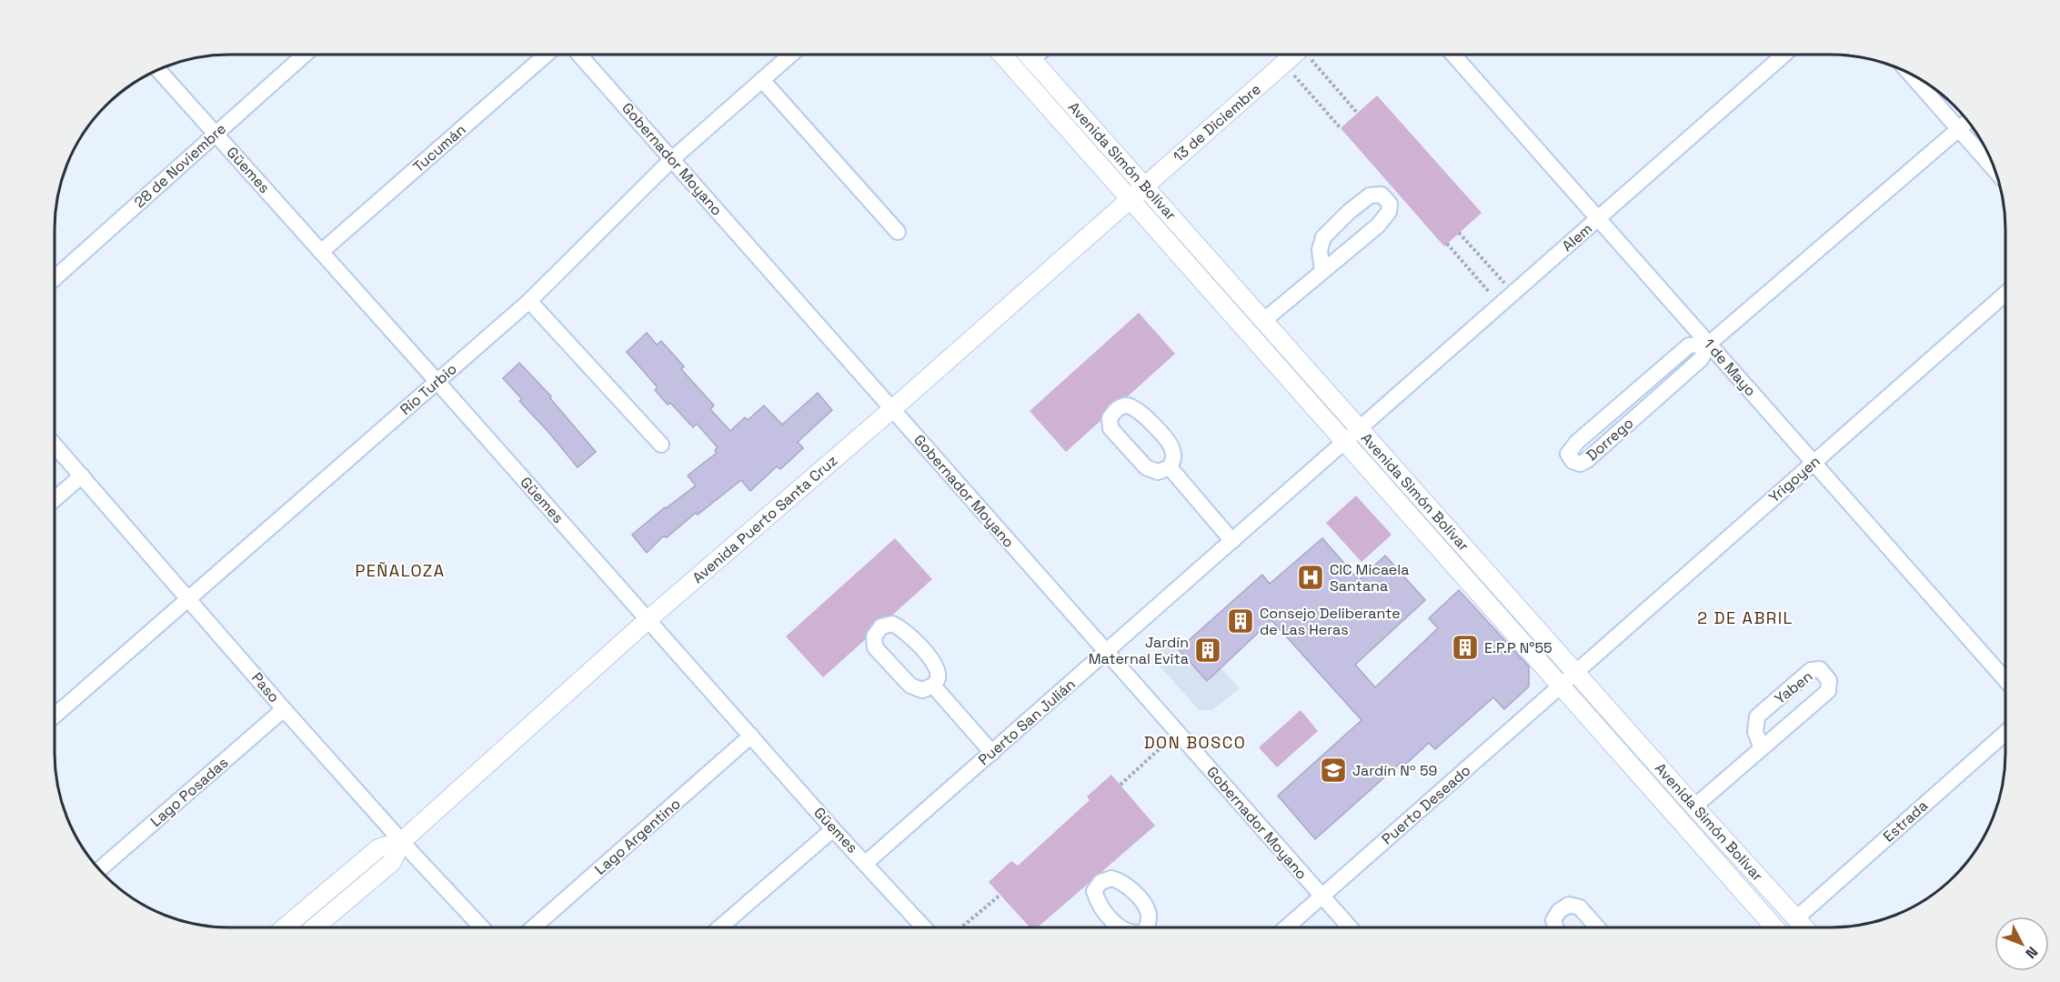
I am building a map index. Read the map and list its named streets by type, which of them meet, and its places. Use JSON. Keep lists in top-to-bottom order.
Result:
{
  "streets": {
    "street": [
      "13 de Diciembre",
      "Tucumán",
      "Gobernador Moyano",
      "Avenida Simón Bolívar",
      "28 de Noviembre",
      "Güemes",
      "Alem",
      "1 de Mayo",
      "Río Turbio",
      "Dorrego",
      "Yrigoyen",
      "Avenida Puerto Santa Cruz",
      "Paso",
      "Yaben",
      "Puerto San Julián",
      "Lago Posadas",
      "Puerto Deseado",
      "Estrada",
      "Lago Argentino"
    ]
  },
  "crossings": [
    ["13 de Diciembre", "Avenida Simón Bolívar"],
    ["13 de Diciembre", "Avenida Puerto Santa Cruz"],
    ["Tucumán", "Güemes"],
    ["Gobernador Moyano", "Río Turbio"],
    ["Gobernador Moyano", "Avenida Puerto Santa Cruz"],
    ["Gobernador Moyano", "Puerto San Julián"],
    ["Gobernador Moyano", "Puerto Deseado"],
    ["Avenida Simón Bolívar", "Alem"],
    ["Avenida Simón Bolívar", "Yrigoyen"],
    ["Avenida Simón Bolívar", "Avenida Puerto Santa Cruz"],
    ["Avenida Simón Bolívar", "Yaben"],
    ["Avenida Simón Bolívar", "Puerto San Julián"],
    ["Avenida Simón Bolívar", "Puerto Deseado"],
    ["Avenida Simón Bolívar", "Estrada"],
    ["28 de Noviembre", "Güemes"],
    ["Güemes", "Río Turbio"],
    ["Güemes", "Avenida Puerto Santa Cruz"],
    ["Güemes", "Puerto San Julián"],
    ["Güemes", "Lago Argentino"],
    ["Alem", "1 de Mayo"],
    ["Alem", "Puerto San Julián"],
    ["1 de Mayo", "Dorrego"],
    ["1 de Mayo", "Yrigoyen"],
    ["Río Turbio", "Paso"],
    ["Yrigoyen", "Puerto Deseado"],
    ["Avenida Puerto Santa Cruz", "Paso"],
    ["Paso", "Lago Posadas"]
  ],
  "districts": ["PEÑALOZA", "2 DE ABRIL", "DON BOSCO"],
  "places": {
    "hospital": ["CIC Micaela Santana"],
    "building": ["Consejo Deliberante de Las Heras", "E.P.P N°55", "Jardín Maternal Evita"],
    "school or university": ["Jardín Nº 59"]
  },
  "north": "bottom right"
}
